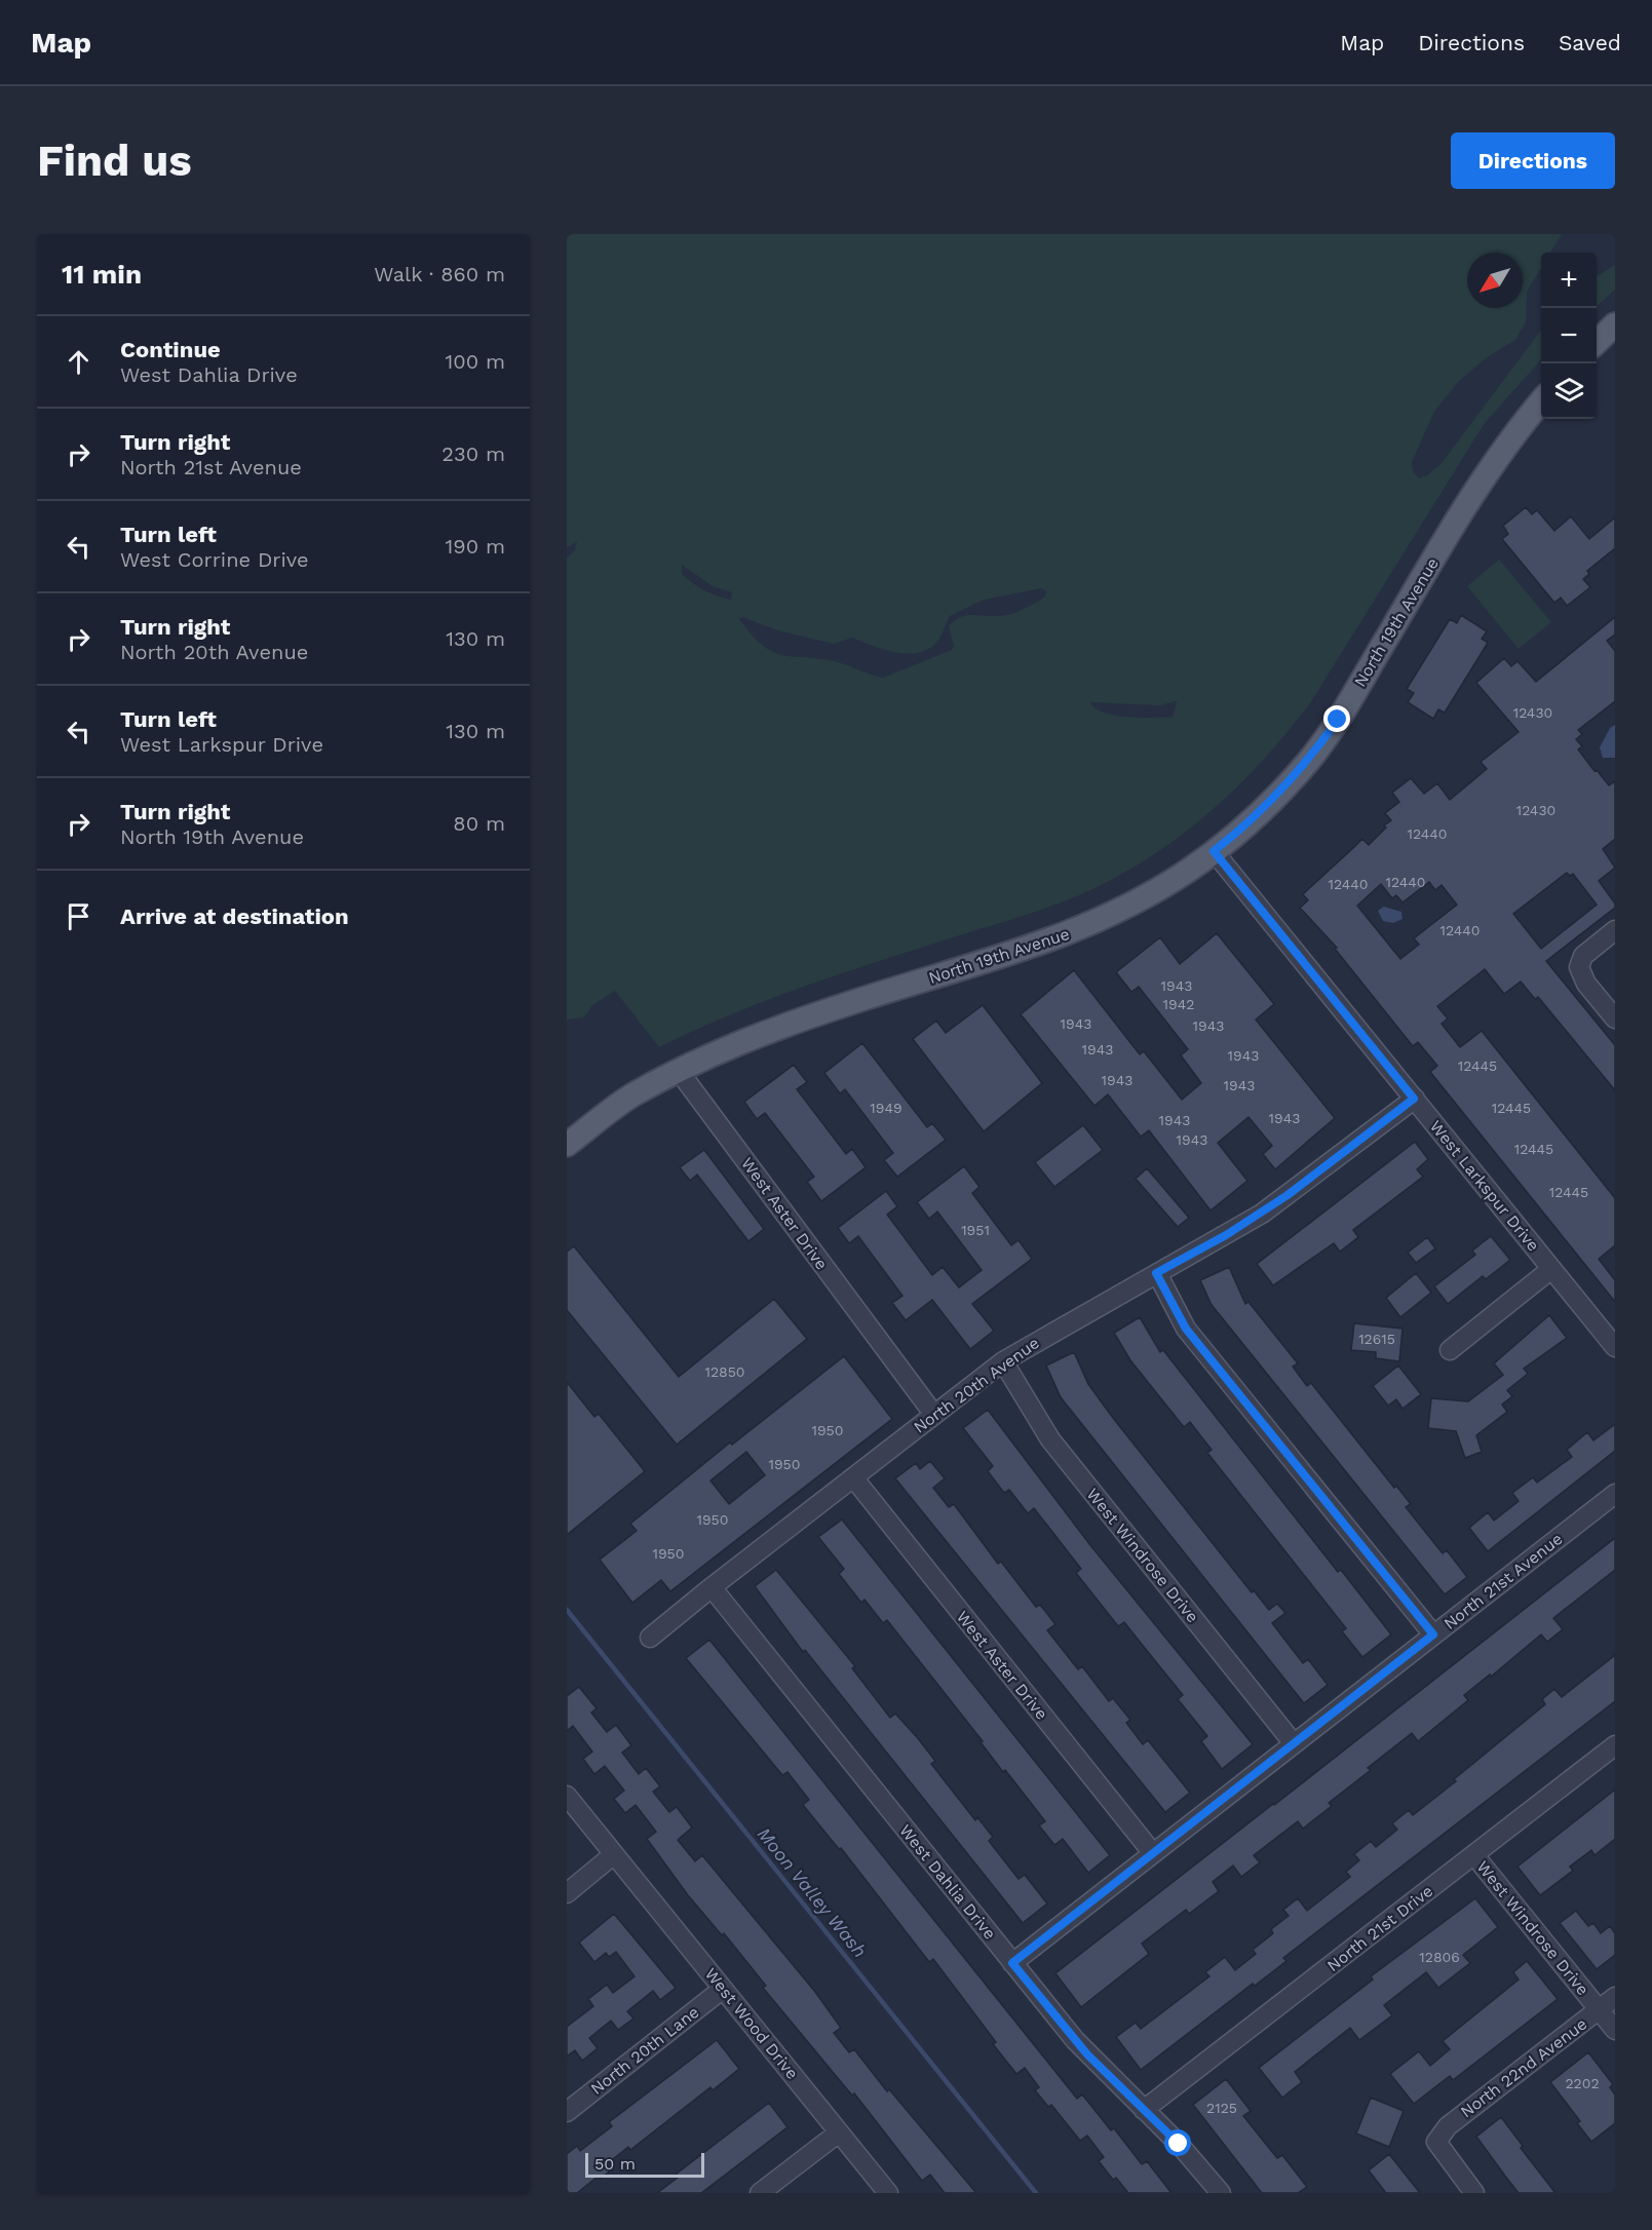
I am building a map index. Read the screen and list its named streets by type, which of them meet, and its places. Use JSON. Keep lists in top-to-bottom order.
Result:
{
  "streets": {
    "main road": ["North 19th Avenue"],
    "street": [
      "West Larkspur Drive",
      "West Aster Drive",
      "North 20th Avenue",
      "West Windrose Drive",
      "North 21st Avenue",
      "West Dahlia Drive",
      "North 21st Drive",
      "West Wood Drive",
      "North 20th Lane",
      "North 22nd Avenue"
    ]
  },
  "crossings": [
    ["North 19th Avenue", "West Larkspur Drive"],
    ["North 19th Avenue", "West Aster Drive"],
    ["West Larkspur Drive", "North 20th Avenue"],
    ["West Aster Drive", "North 20th Avenue"],
    ["West Aster Drive", "North 21st Avenue"],
    ["North 20th Avenue", "West Windrose Drive"],
    ["North 20th Avenue", "West Dahlia Drive"],
    ["West Windrose Drive", "North 21st Avenue"],
    ["West Windrose Drive", "North 21st Drive"],
    ["West Windrose Drive", "North 22nd Avenue"],
    ["North 21st Avenue", "West Dahlia Drive"],
    ["West Dahlia Drive", "North 21st Drive"],
    ["West Wood Drive", "North 20th Lane"]
  ],
  "water": ["Moon Valley Wash"],
  "house_numbers": [
    "12430",
    "12430",
    "12440",
    "12440",
    "12440",
    "12440",
    "1943",
    "1942",
    "1943",
    "1943",
    "1943",
    "1943",
    "12445",
    "1943",
    "1943",
    "1949",
    "12445",
    "1943",
    "1943",
    "1943",
    "12445",
    "12445",
    "1951",
    "12615",
    "12850",
    "1950",
    "1950",
    "1950",
    "1950",
    "12806",
    "2202",
    "2125"
  ],
  "scale_bar": "50 m",
  "north": "bottom left",
  "page": {
    "header": "Map",
    "nav": ["Map", "Directions", "Saved"],
    "buttons": "Directions",
    "title": "Find us",
    "heading": ["11 min", "Walk · 860 m"],
    "map_buttons": ["+", "−"],
    "list": [
      ["Continue", "West Dahlia Drive", "100 m"],
      ["Turn right", "North 21st Avenue", "230 m"],
      ["Turn left", "West Corrine Drive", "190 m"],
      ["Turn right", "North 20th Avenue", "130 m"],
      ["Turn left", "West Larkspur Drive", "130 m"],
      ["Turn right", "North 19th Avenue", "80 m"],
      "Arrive at destination"
    ],
    "scale": "50 m"
  }
}
